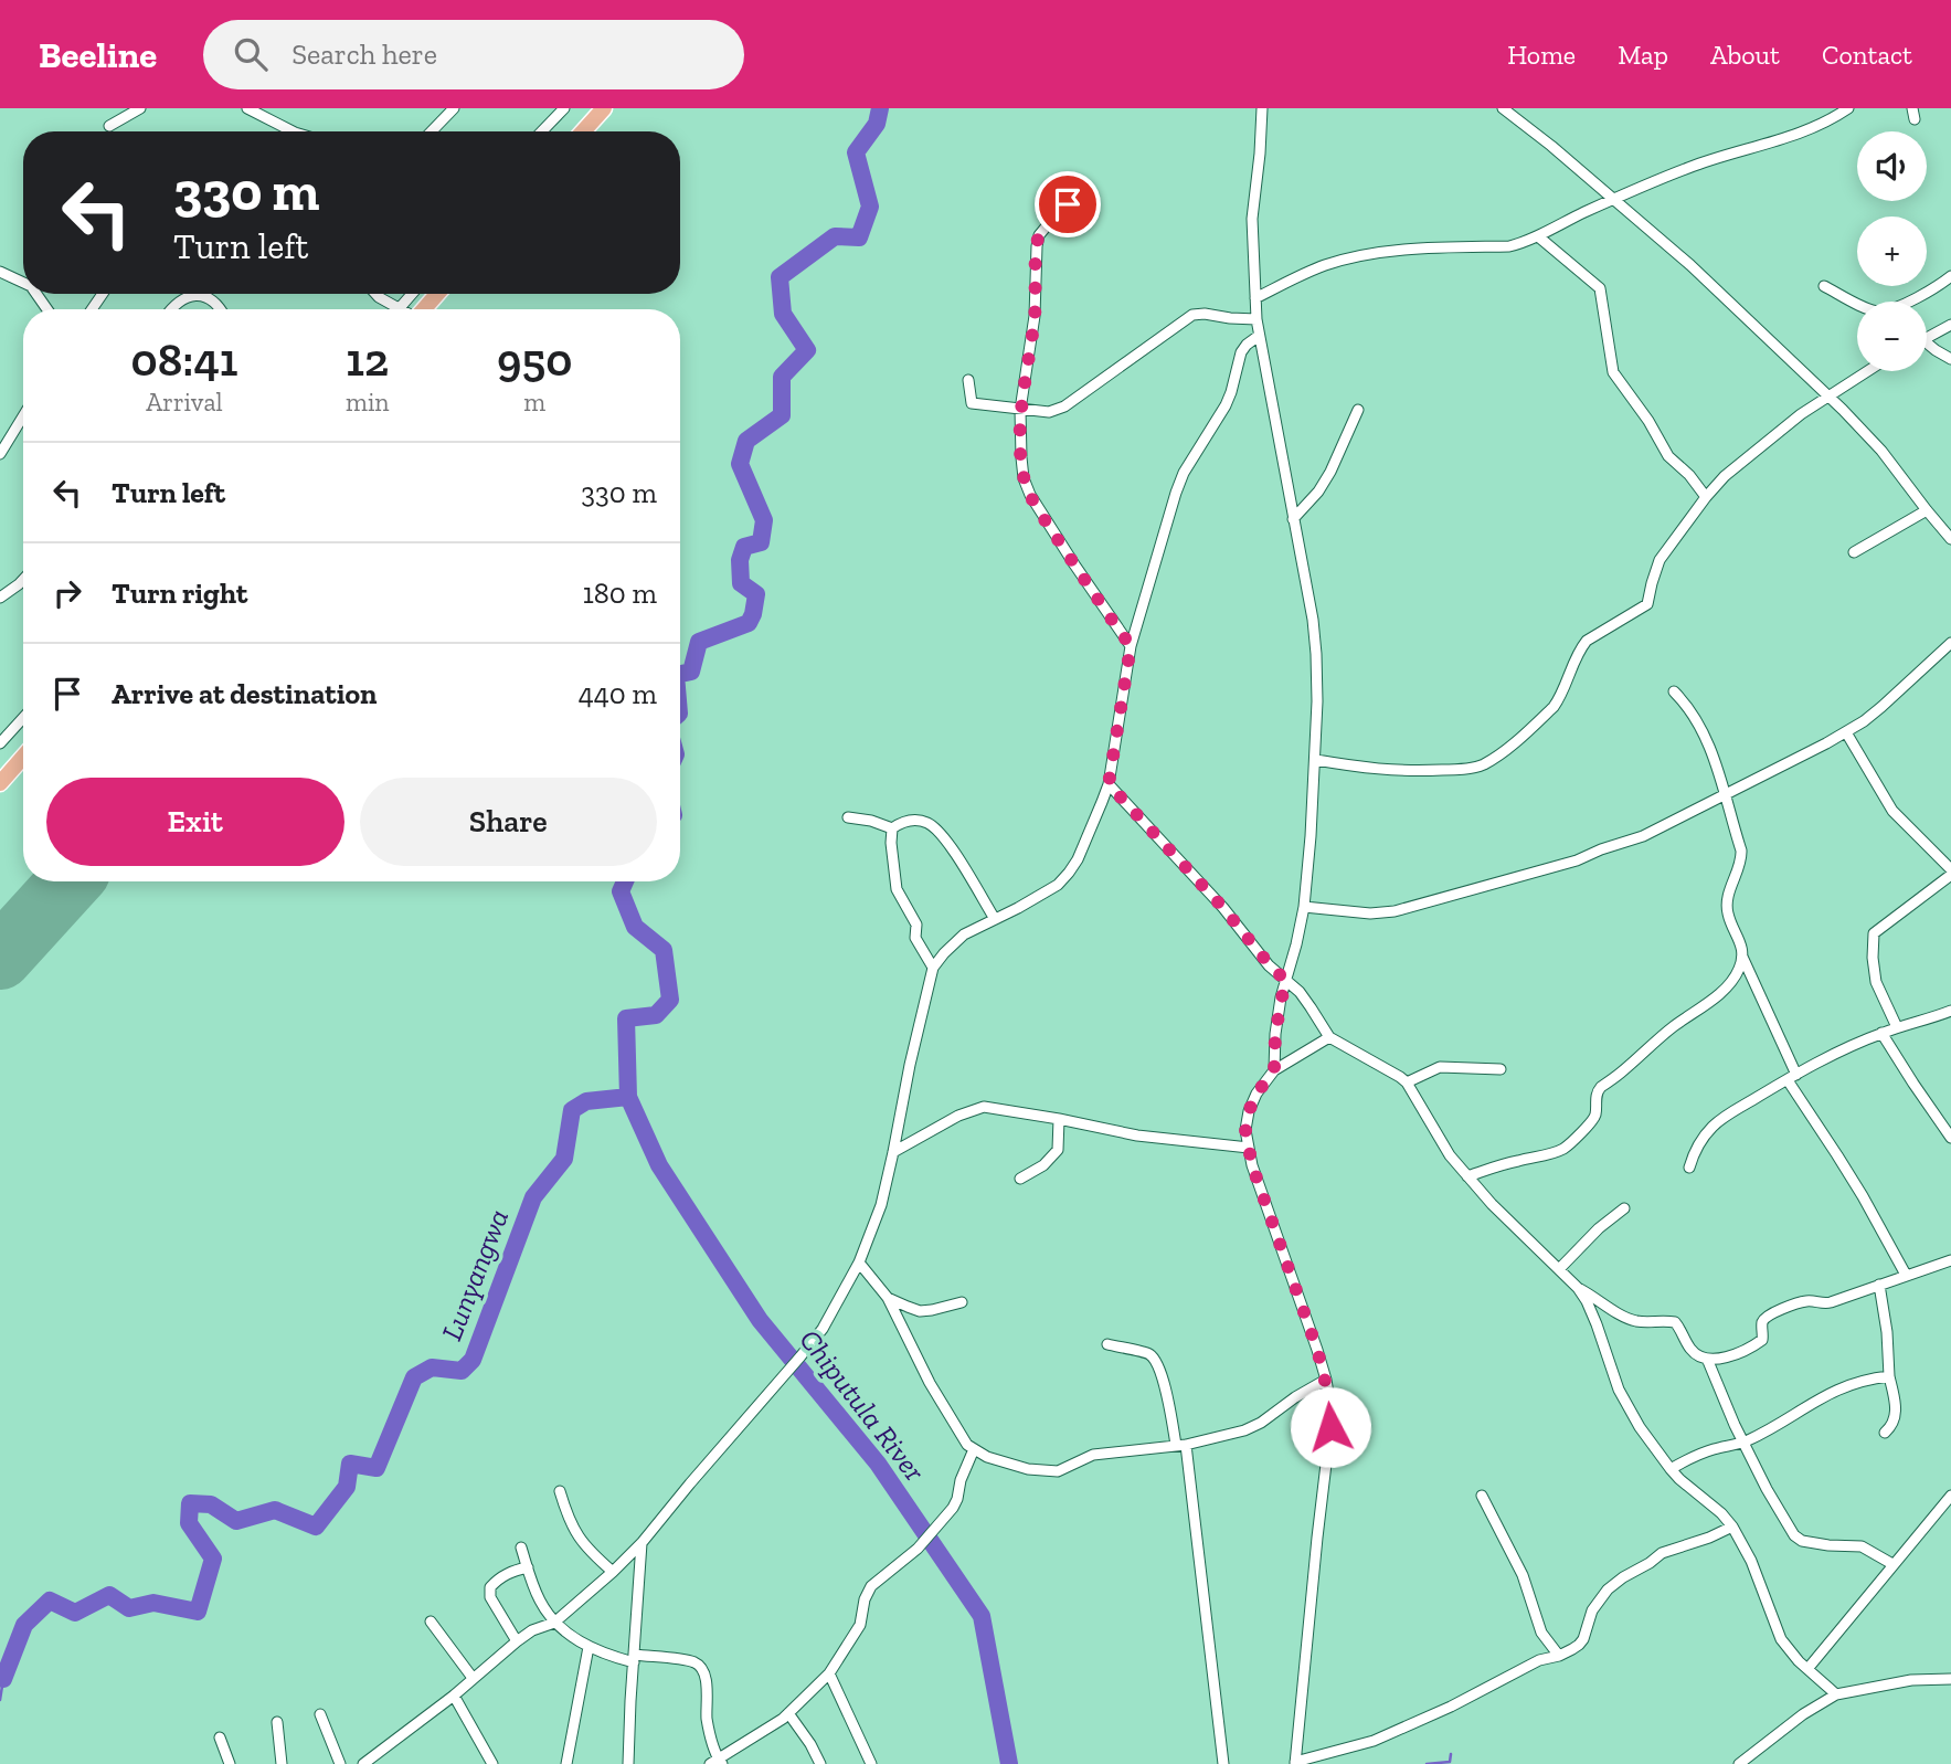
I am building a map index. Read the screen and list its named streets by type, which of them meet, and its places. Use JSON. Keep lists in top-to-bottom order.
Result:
{
  "water": ["Lunyangwa", "Chiputula River"],
  "page": {
    "header": "Beeline",
    "search": "Search here",
    "nav": [
      "Home",
      "Map",
      "About",
      "Contact"
    ],
    "map_buttons": ["+", "−"],
    "turn": ["330 m", "Turn left"],
    "eta": [
      "08:41",
      "Arrival",
      "12",
      "min",
      "950",
      "m"
    ],
    "list": [
      {
        "name": "Turn left",
        "value": "330 m"
      },
      {
        "name": "Turn right",
        "value": "180 m"
      },
      {
        "name": "Arrive at destination",
        "value": "440 m"
      }
    ],
    "buttons": ["Exit", "Share"]
  }
}
